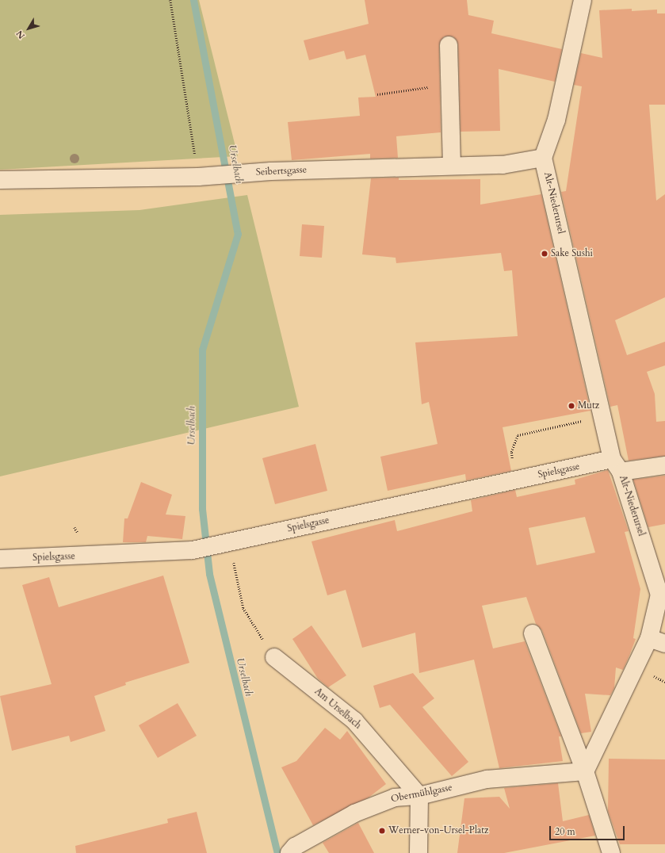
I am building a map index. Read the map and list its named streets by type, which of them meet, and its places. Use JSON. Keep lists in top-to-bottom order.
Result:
{
  "streets": {
    "street": [
      "Seibertsgasse",
      "Alt-Niederursel",
      "Spielsgasse",
      "Am Urselbach",
      "Obermühlgasse"
    ]
  },
  "crossings": [
    ["Seibertsgasse", "Alt-Niederursel"],
    ["Alt-Niederursel", "Spielsgasse"],
    ["Alt-Niederursel", "Obermühlgasse"],
    ["Am Urselbach", "Obermühlgasse"]
  ],
  "water": ["Urselbach"],
  "places": ["Sake Sushi", "Mutz", "Werner-von-Ursel-Platz"],
  "scale_bar": "20 m",
  "north": "bottom left"
}
